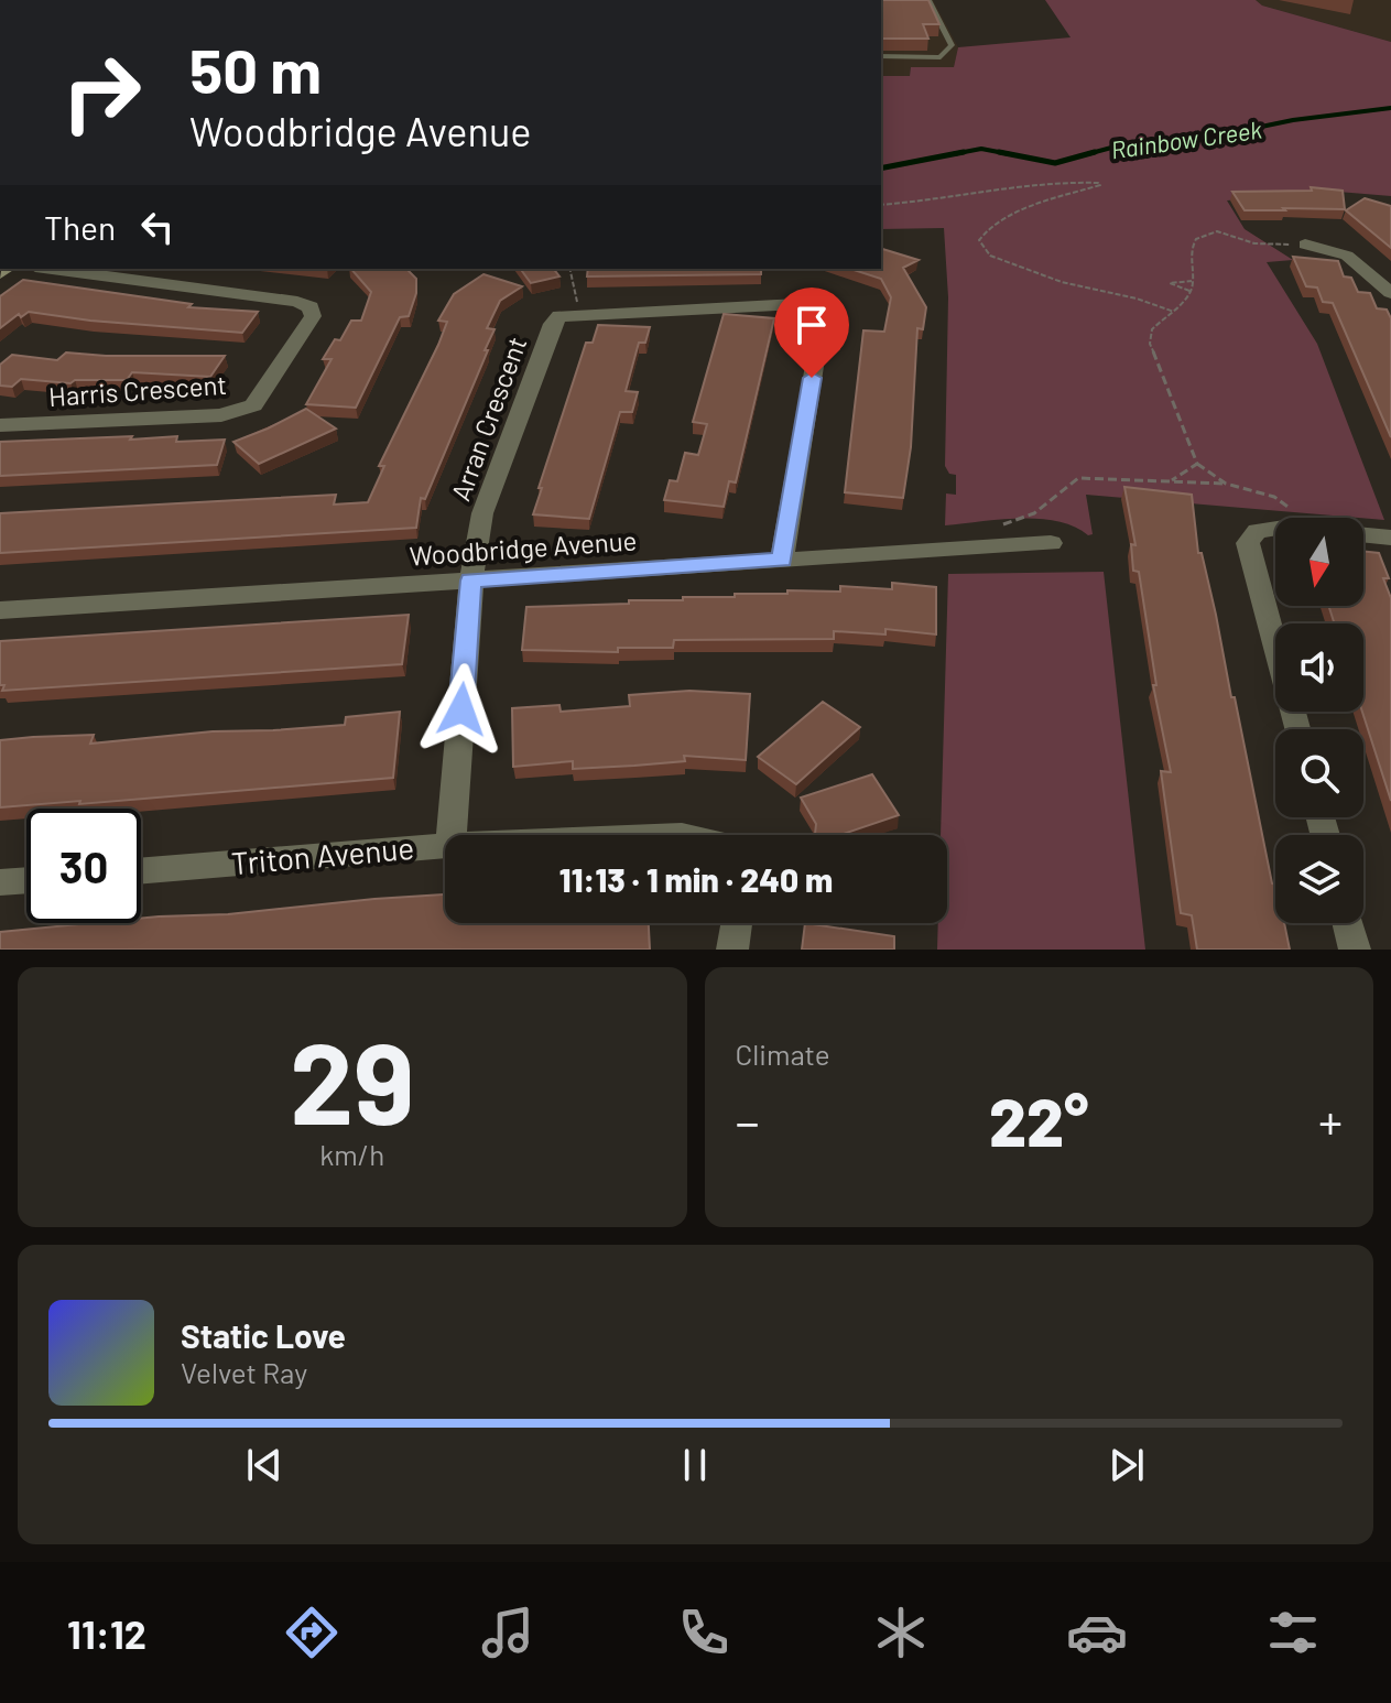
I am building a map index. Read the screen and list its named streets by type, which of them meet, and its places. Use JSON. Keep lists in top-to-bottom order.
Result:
{
  "streets": {
    "street": [
      "Harris Crescent",
      "Arran Crescent",
      "Woodbridge Avenue",
      "Triton Avenue"
    ]
  },
  "crossings": [
    ["Arran Crescent", "Woodbridge Avenue"]
  ],
  "water": ["Rainbow Creek"],
  "north": "bottom",
  "page": {
    "turn": ["50 m", "Woodbridge Avenue"],
    "then": "Then",
    "limit": "30",
    "trip": "11:13 · 1 min · 240 m",
    "tile": [
      ["29", "km/h"],
      "Climate"
    ],
    "heat": ["−", "22°", "+"],
    "song": ["Static Love", "Velvet Ray"],
    "tabs": "11:12"
  }
}
